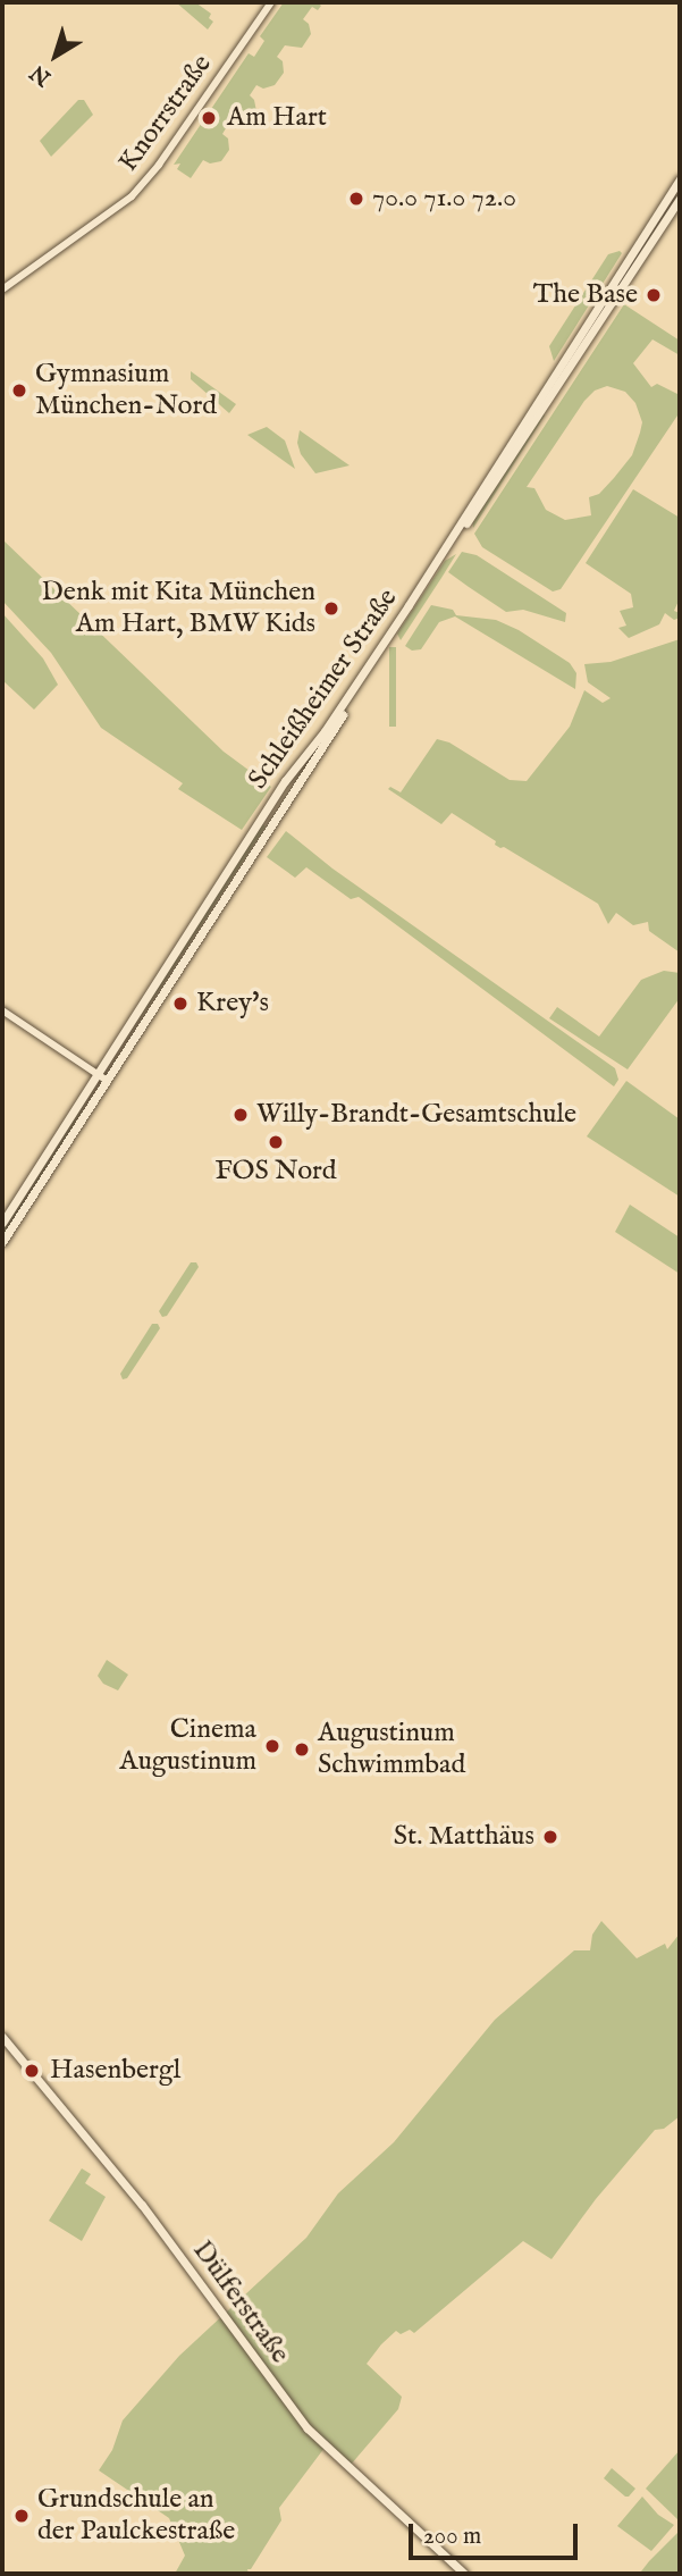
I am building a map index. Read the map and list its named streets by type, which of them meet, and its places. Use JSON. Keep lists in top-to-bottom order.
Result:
{
  "streets": {
    "main road": ["Schleißheimer Straße", "Dülferstraße"],
    "street": ["Knorrstraße"]
  },
  "places": [
    "Am Hart",
    "70.0 71.0 72.0",
    "The Base",
    "Gymnasium München-Nord",
    "Denk mit Kita München Am Hart, BMW Kids",
    "Krey's",
    "Willy-Brandt-Gesamtschule",
    "FOS Nord",
    "Cinema Augustinum",
    "Augustinum Schwimmbad",
    "St. Matthäus",
    "Hasenbergl",
    "Grundschule an der Paulckestraße"
  ],
  "scale_bar": "200 m",
  "north": "bottom left"
}
